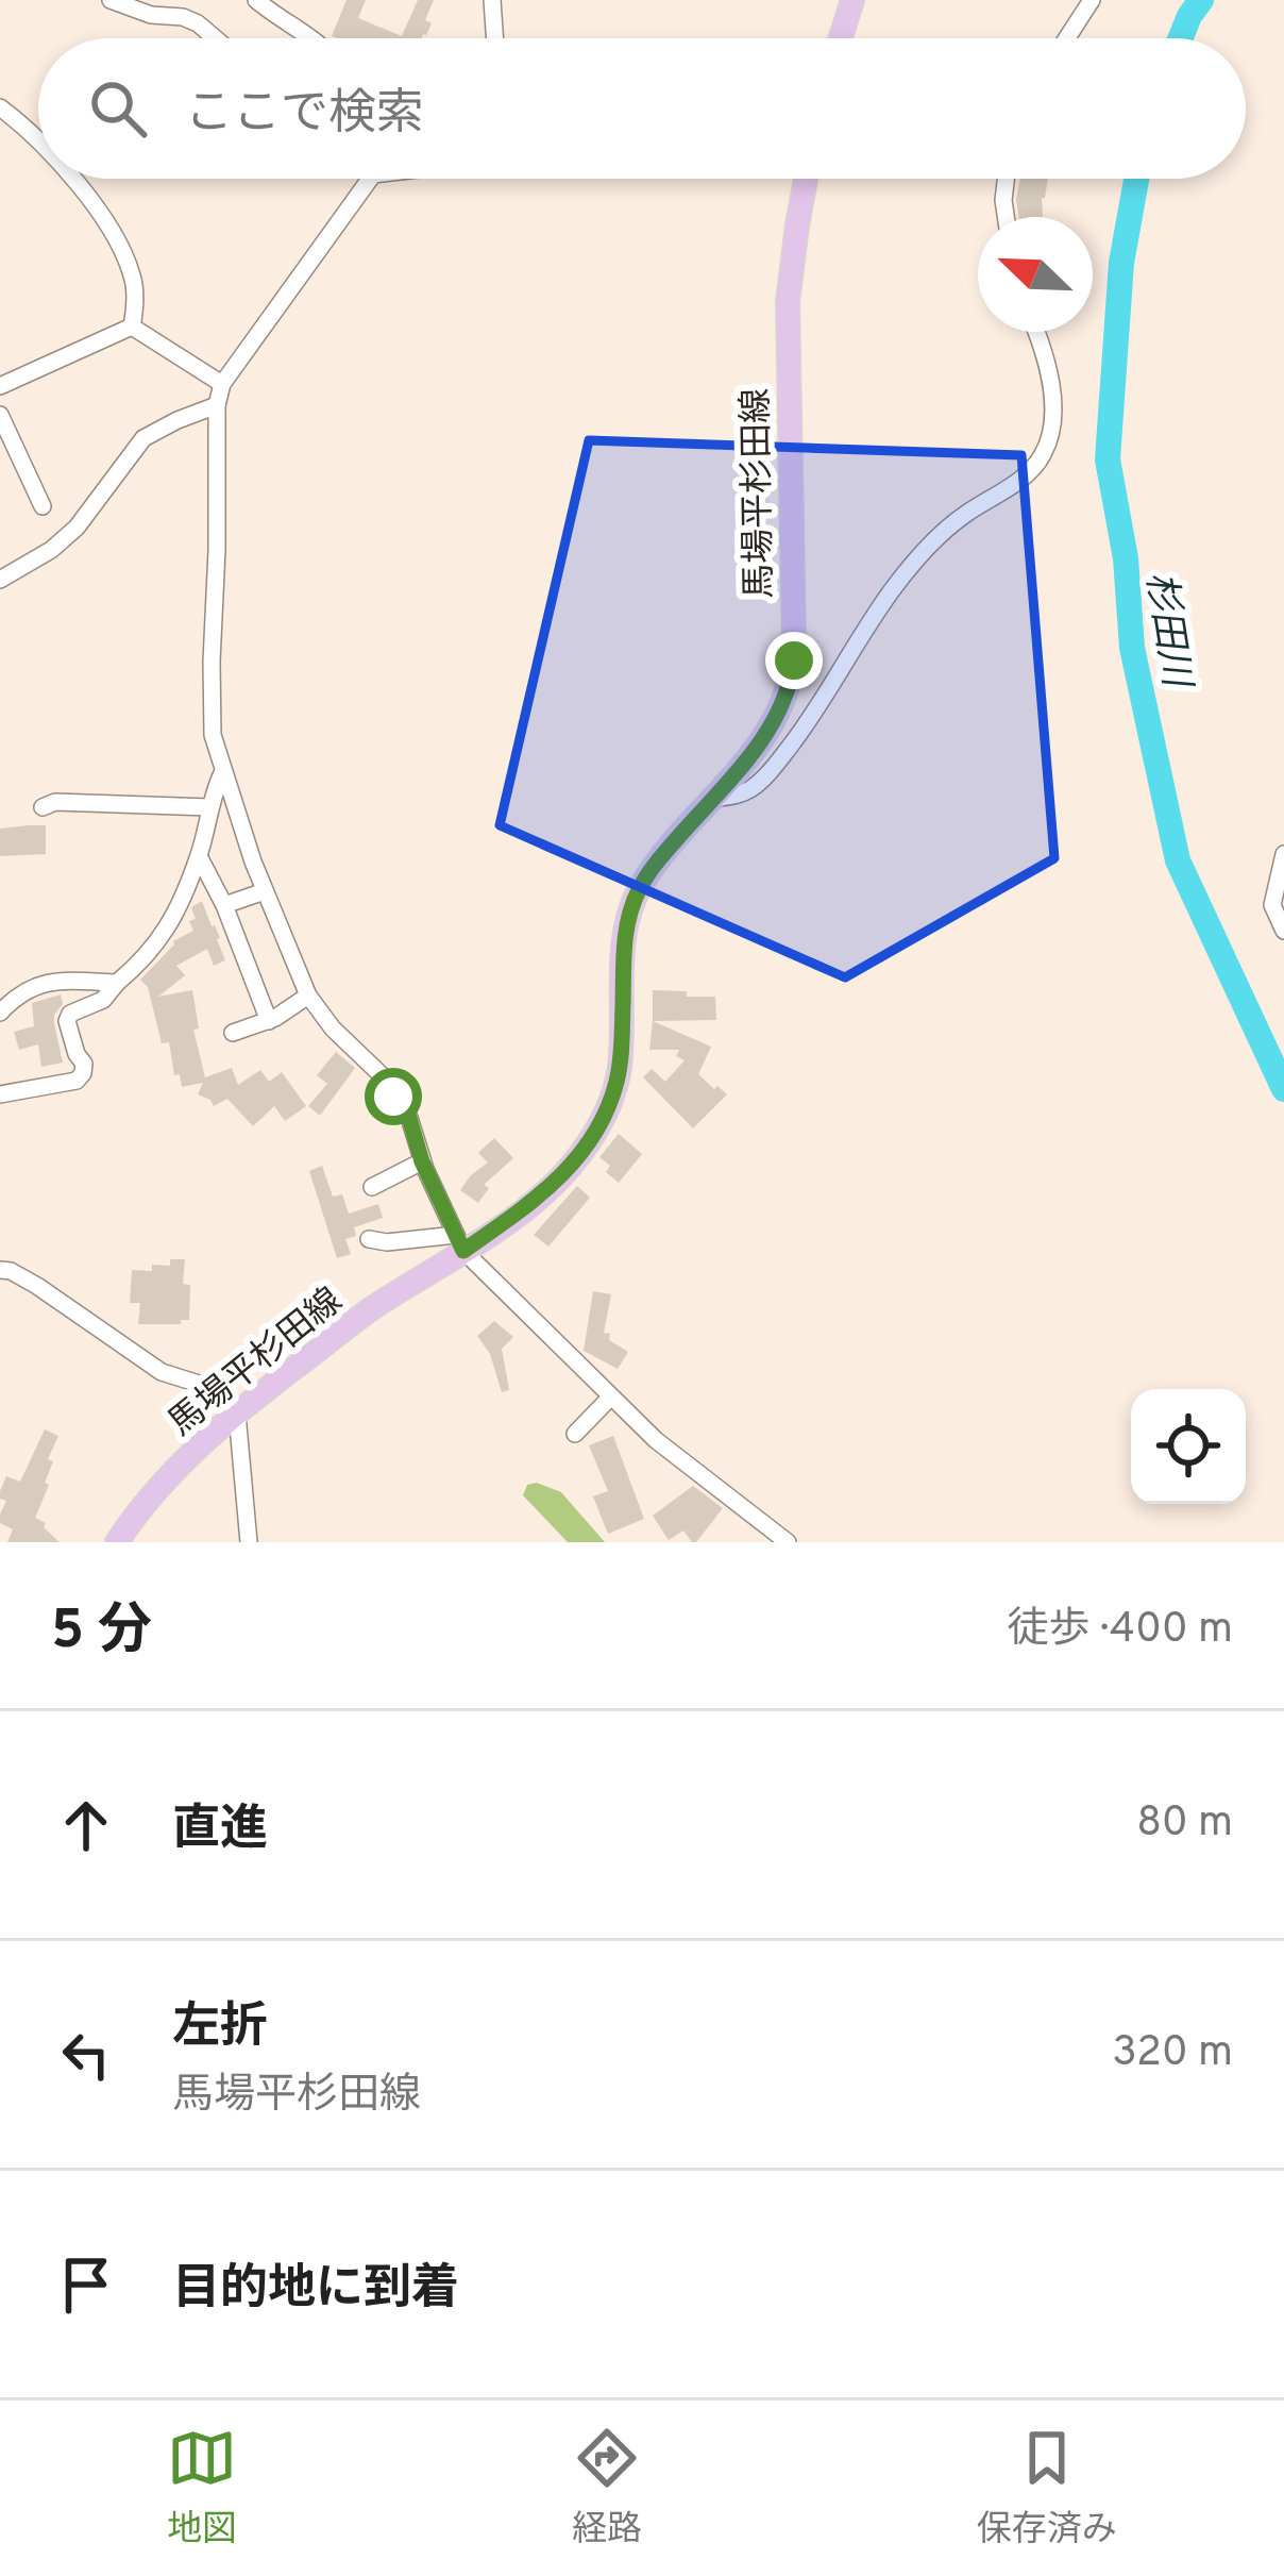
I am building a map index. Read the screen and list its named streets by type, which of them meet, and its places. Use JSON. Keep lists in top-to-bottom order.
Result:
{
  "streets": {
    "main road": ["馬場平杉田線"]
  },
  "water": ["杉田川"],
  "north": "top left",
  "page": {
    "search": "ここで検索",
    "heading": ["5 分", "徒歩 · 400 m"],
    "list": [
      ["直進", "80 m"],
      ["左折", "馬場平杉田線", "320 m"],
      "目的地に到着"
    ],
    "nav": ["地図", "経路", "保存済み"]
  }
}
